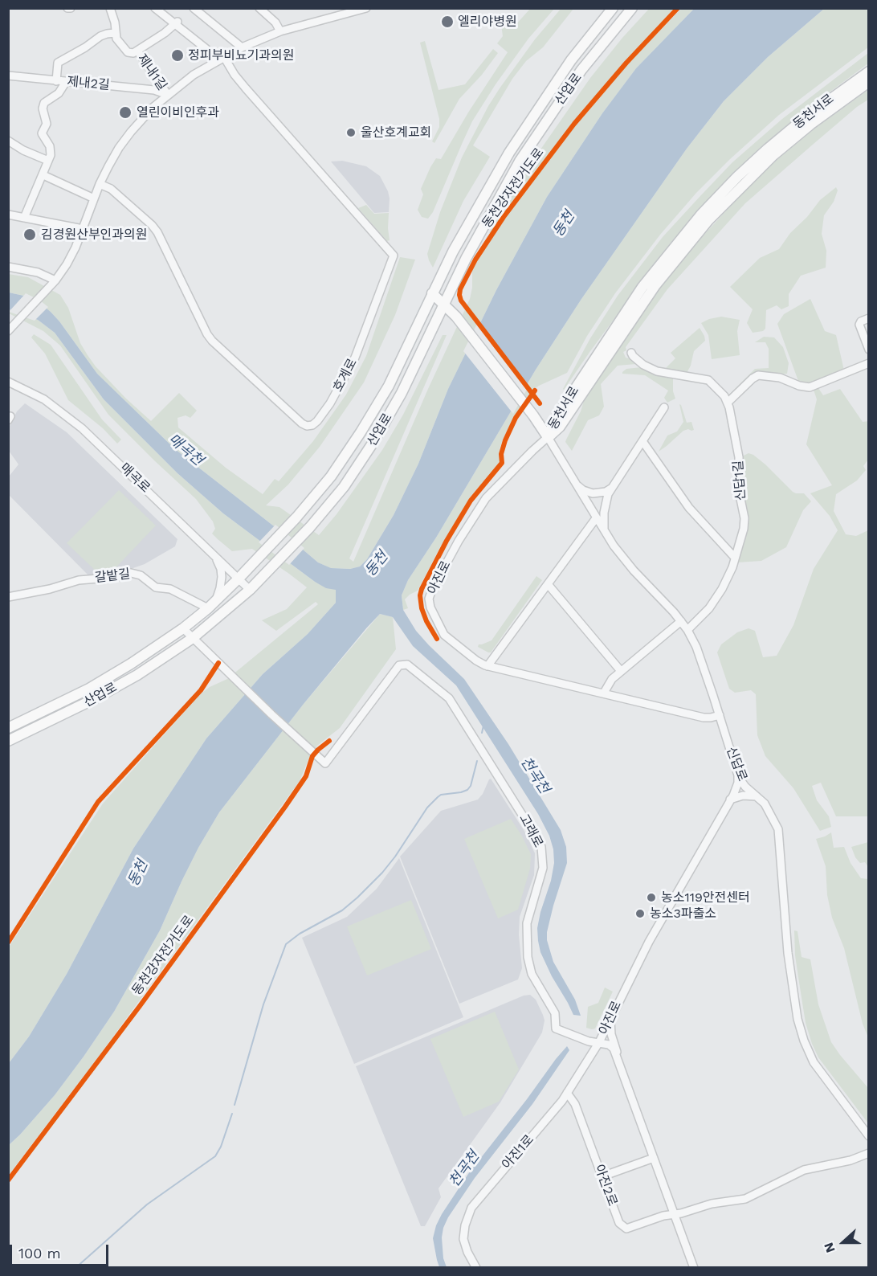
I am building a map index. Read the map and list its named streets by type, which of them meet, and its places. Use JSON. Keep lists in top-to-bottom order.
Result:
{
  "streets": {
    "main road": ["산업로", "동천서로", "신답로"],
    "street": [
      "제내1길",
      "제내2길",
      "호계로",
      "매곡로",
      "신답1길",
      "갈밭길",
      "아진로",
      "고래로",
      "아진1로",
      "아진2로"
    ],
    "cycle path": ["동천강자전거도로"]
  },
  "crossings": [
    ["제내1길", "제내2길"],
    ["산업로", "매곡로"],
    ["산업로", "갈밭길"],
    ["산업로", "신답로"],
    ["산업로", "고래로"],
    ["동천서로", "아진로"],
    ["동천서로", "신답로"],
    ["신답1길", "신답로"],
    ["아진로", "신답로"],
    ["아진로", "고래로"],
    ["아진로", "아진1로"],
    ["아진로", "아진2로"],
    ["고래로", "아진1로"],
    ["아진1로", "아진2로"]
  ],
  "water": ["동천", "매곡천", "천곡천"],
  "places": [
    "엘리야병원",
    "정피부비뇨기과의원",
    "열린이비인후과",
    "울산호계교회",
    "김경원산부인과의원",
    "농소119안전센터",
    "농소3파출소"
  ],
  "scale_bar": "100 m",
  "north": "left"
}
